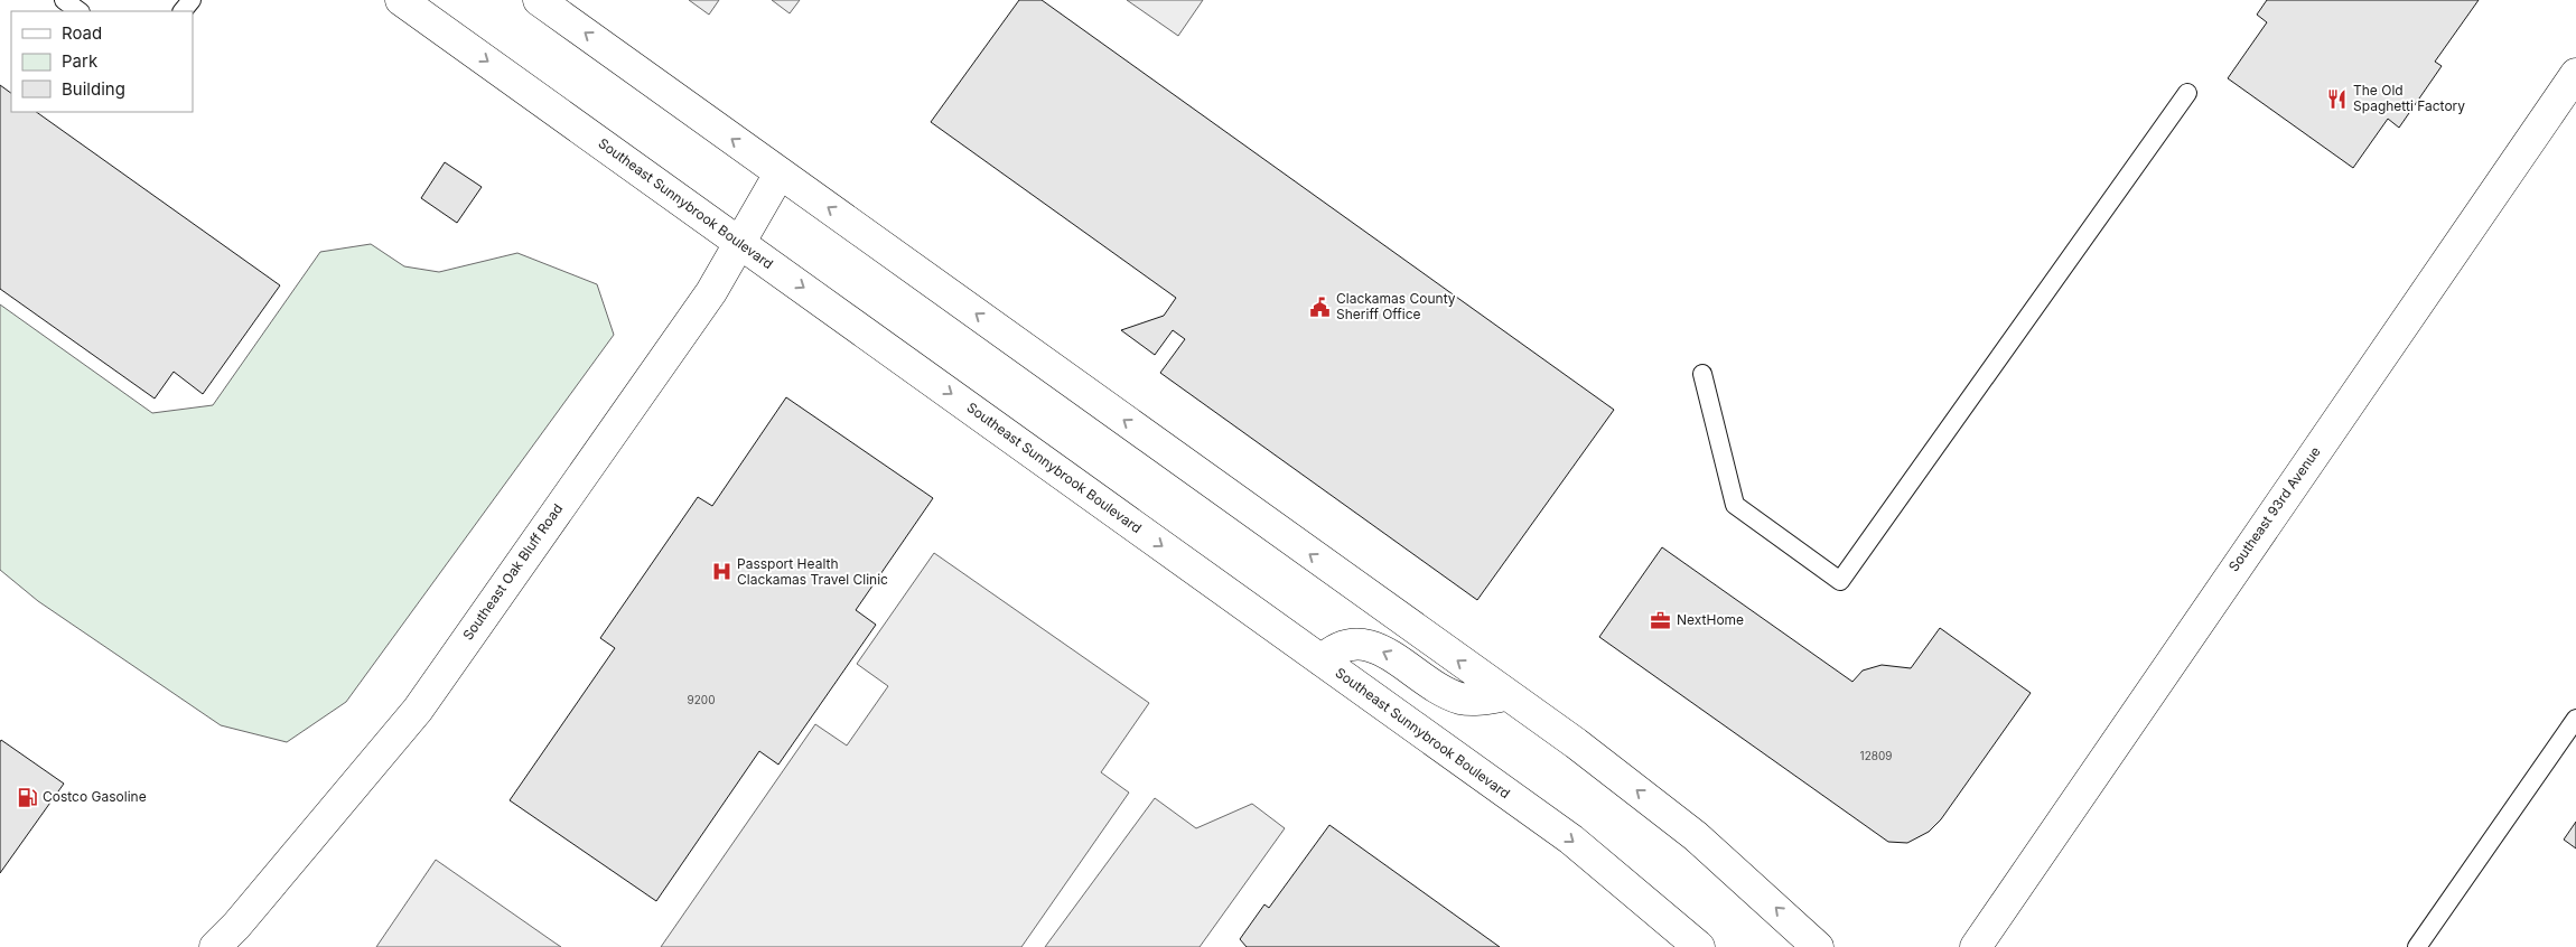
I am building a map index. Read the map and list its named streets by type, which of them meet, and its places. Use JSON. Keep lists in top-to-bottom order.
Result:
{
  "streets": {
    "main road": ["Southeast Sunnybrook Boulevard", "Southeast 93rd Avenue", "Southeast Oak Bluff Road"]
  },
  "crossings": [
    ["Southeast Sunnybrook Boulevard", "Southeast Oak Bluff Road"]
  ],
  "places": {
    "restaurant": ["The Old Spaghetti Factory"],
    "public building": ["Clackamas County Sheriff Office"],
    "hospital": ["Passport Health Clackamas Travel Clinic"],
    "office": ["NextHome"],
    "fuel station": ["Costco Gasoline"]
  },
  "house_numbers": ["9200", "12809"],
  "legend": ["Road", "Park", "Building"]
}
